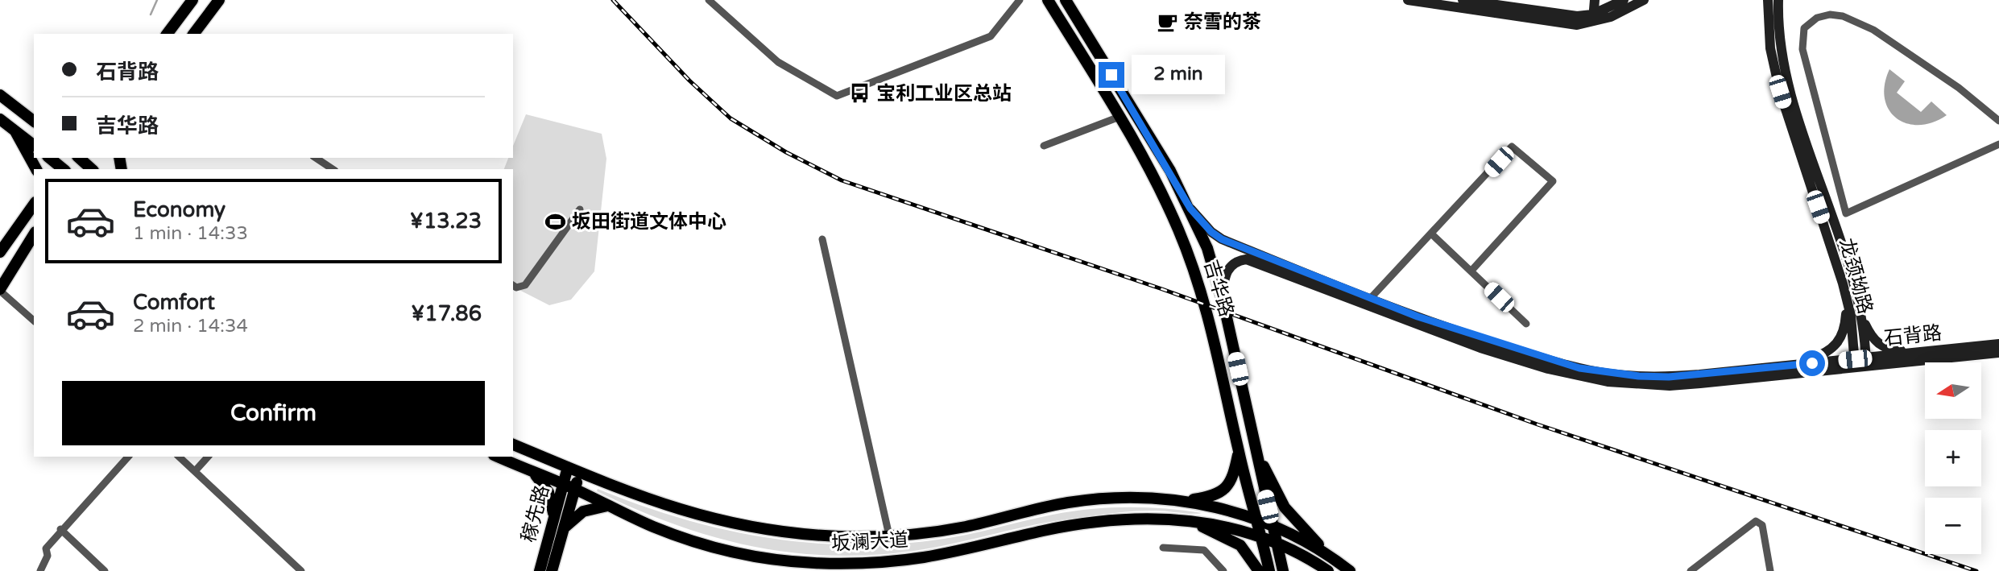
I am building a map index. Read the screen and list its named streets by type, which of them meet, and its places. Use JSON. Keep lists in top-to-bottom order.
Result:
{
  "streets": {
    "main road": [
      "龙颈坳路",
      "吉华路",
      "石背路",
      "稼先路",
      "坂澜大道"
    ]
  },
  "crossings": [
    ["龙颈坳路", "石背路"],
    ["吉华路", "石背路"],
    ["吉华路", "坂澜大道"],
    ["稼先路", "坂澜大道"]
  ],
  "places": {
    "cafe": ["奈雪的茶"],
    "bus stop": ["宝利工业区总站"],
    "sports": ["坂田街道文体中心"]
  },
  "north": "left",
  "page": {
    "banner": ["石背路", "吉华路"],
    "bubble": "2 min",
    "list": [
      {
        "name": "Economy",
        "note": "1 min · 14:33",
        "value": "¥13.23"
      },
      {
        "name": "Comfort",
        "note": "2 min · 14:34",
        "value": "¥17.86"
      }
    ],
    "map_buttons": ["+", "−"],
    "buttons": "Confirm"
  }
}
